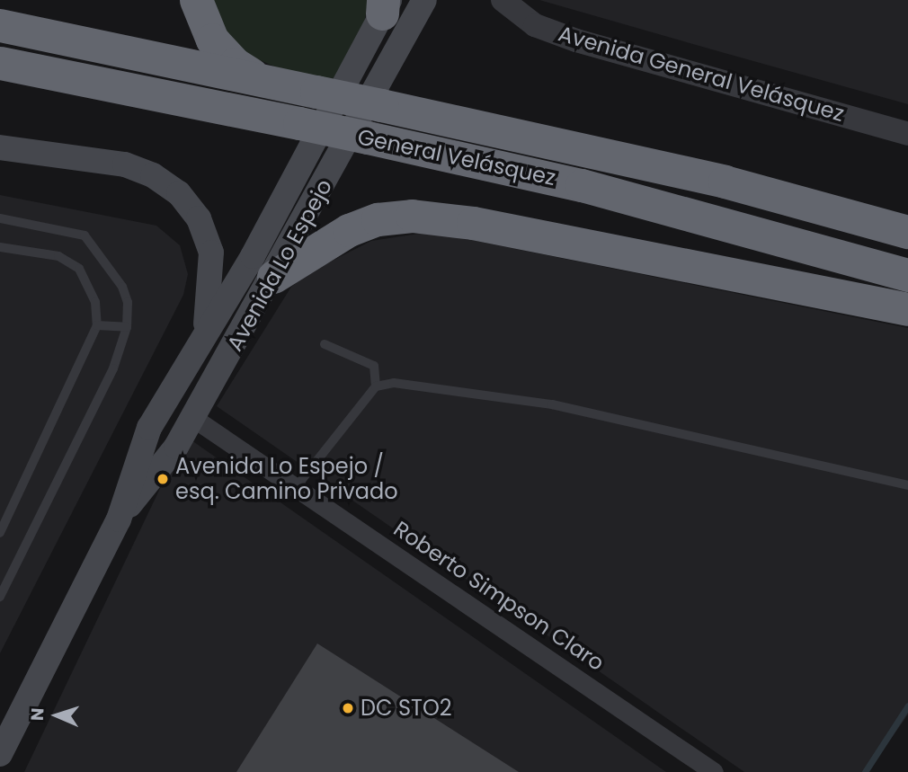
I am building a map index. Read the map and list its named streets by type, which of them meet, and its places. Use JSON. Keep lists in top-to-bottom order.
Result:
{
  "streets": {
    "highway": ["General Velásquez"],
    "main road": ["Avenida Lo Espejo"],
    "street": ["Avenida General Velásquez", "Roberto Simpson Claro"]
  },
  "crossings": [
    ["Avenida Lo Espejo", "Roberto Simpson Claro"]
  ],
  "places": ["Avenida Lo Espejo / esq. Camino Privado", "DC STO2"],
  "north": "left"
}
